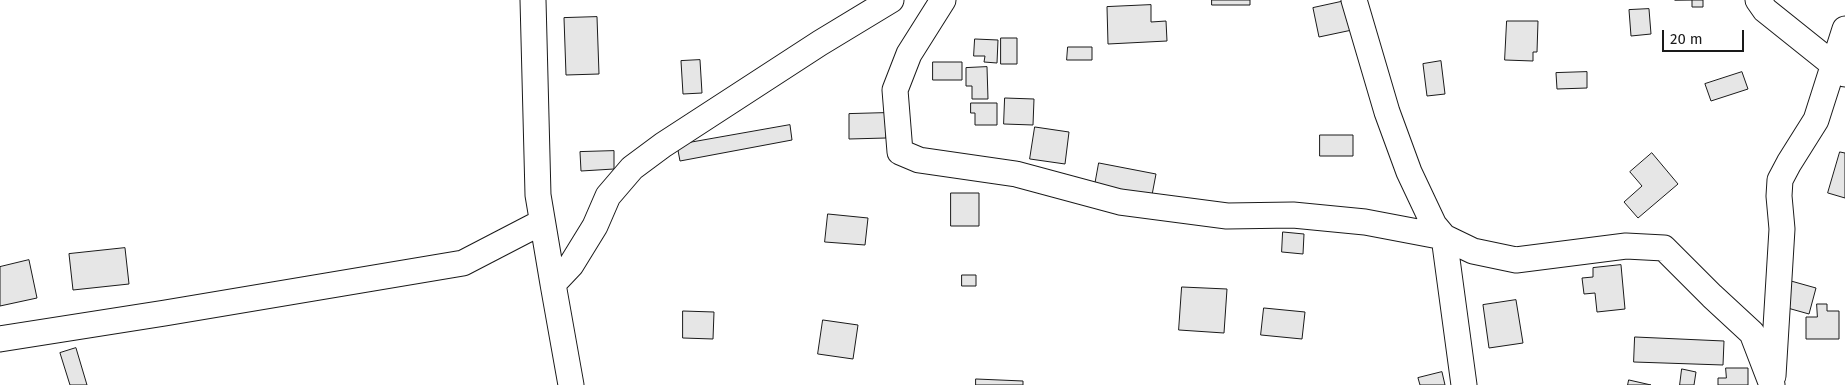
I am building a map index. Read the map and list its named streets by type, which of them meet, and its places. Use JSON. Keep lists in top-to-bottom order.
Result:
{
  "scale_bar": "20 m"
}
